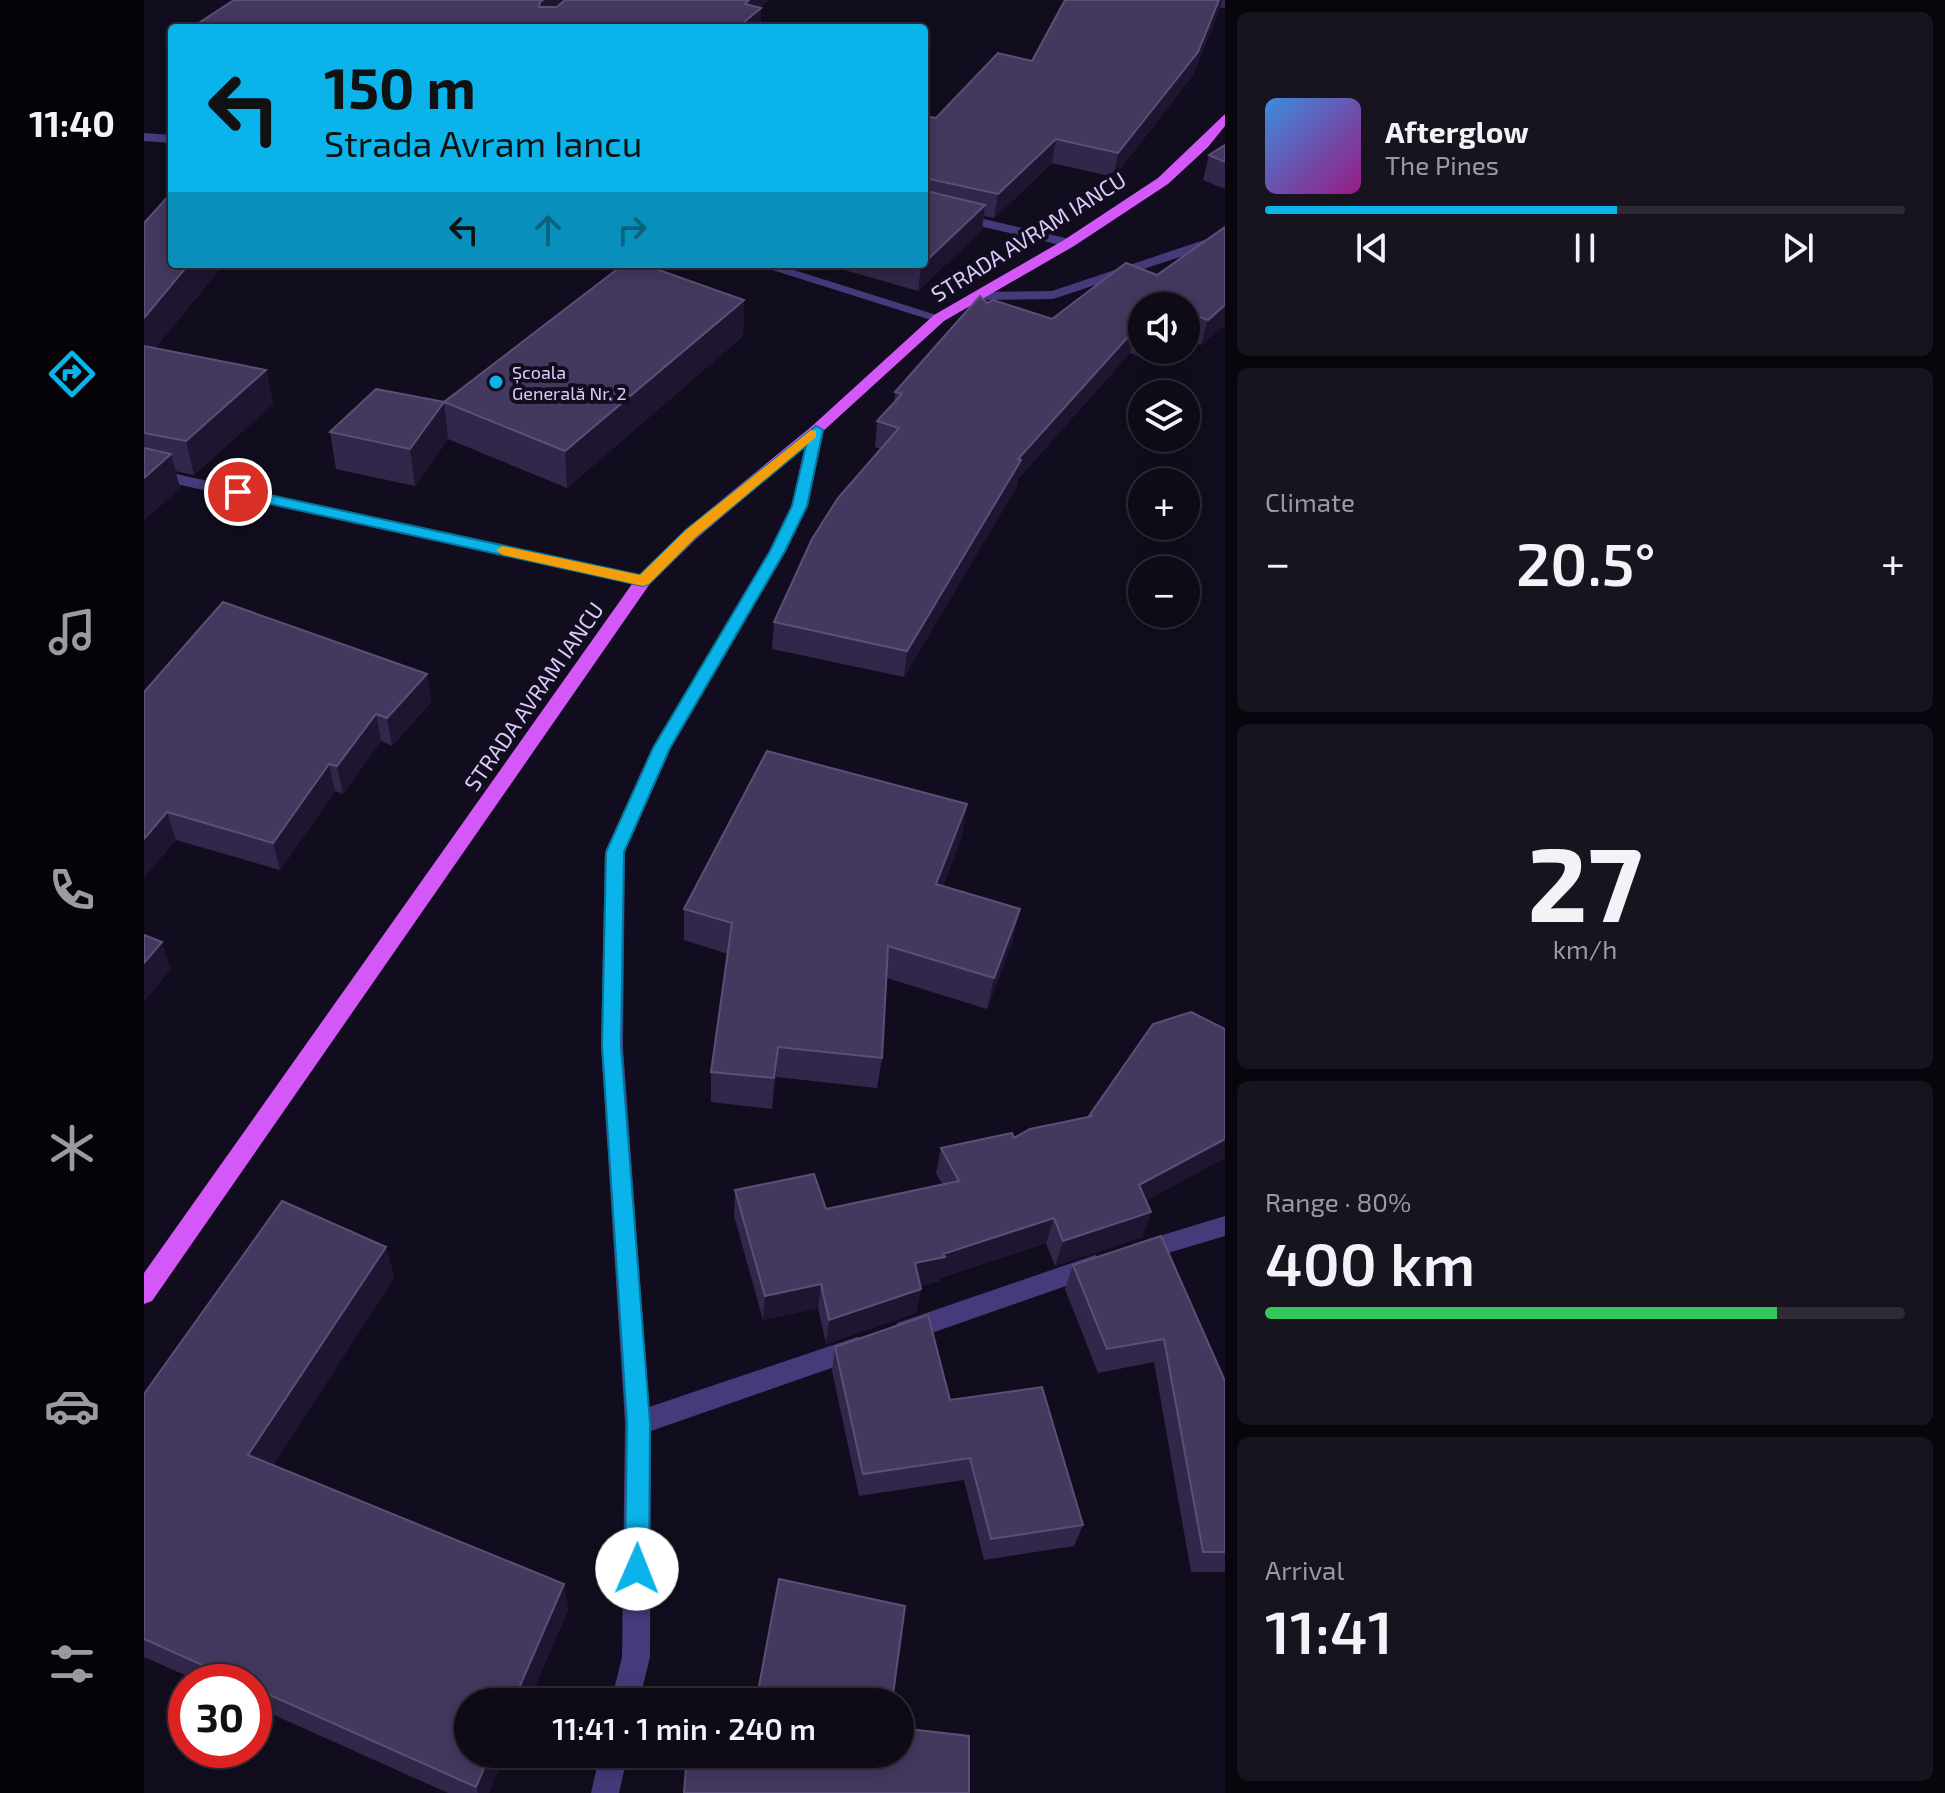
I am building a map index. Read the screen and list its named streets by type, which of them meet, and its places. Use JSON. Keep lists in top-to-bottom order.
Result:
{
  "streets": {
    "main road": ["STRADA AVRAM IANCU"]
  },
  "places": ["Școala Generală Nr. 2"],
  "page": {
    "tabs": "11:40",
    "turn": ["150 m", "Strada Avram Iancu"],
    "song": ["Afterglow", "The Pines"],
    "map_buttons": ["+", "−"],
    "tile": [
      "Climate",
      ["27", "km/h"],
      ["Range · 80%", "400 km"],
      ["Arrival", "11:41"]
    ],
    "heat": ["−", "20.5°", "+"],
    "limit": "30",
    "trip": "11:41 · 1 min · 240 m"
  }
}
